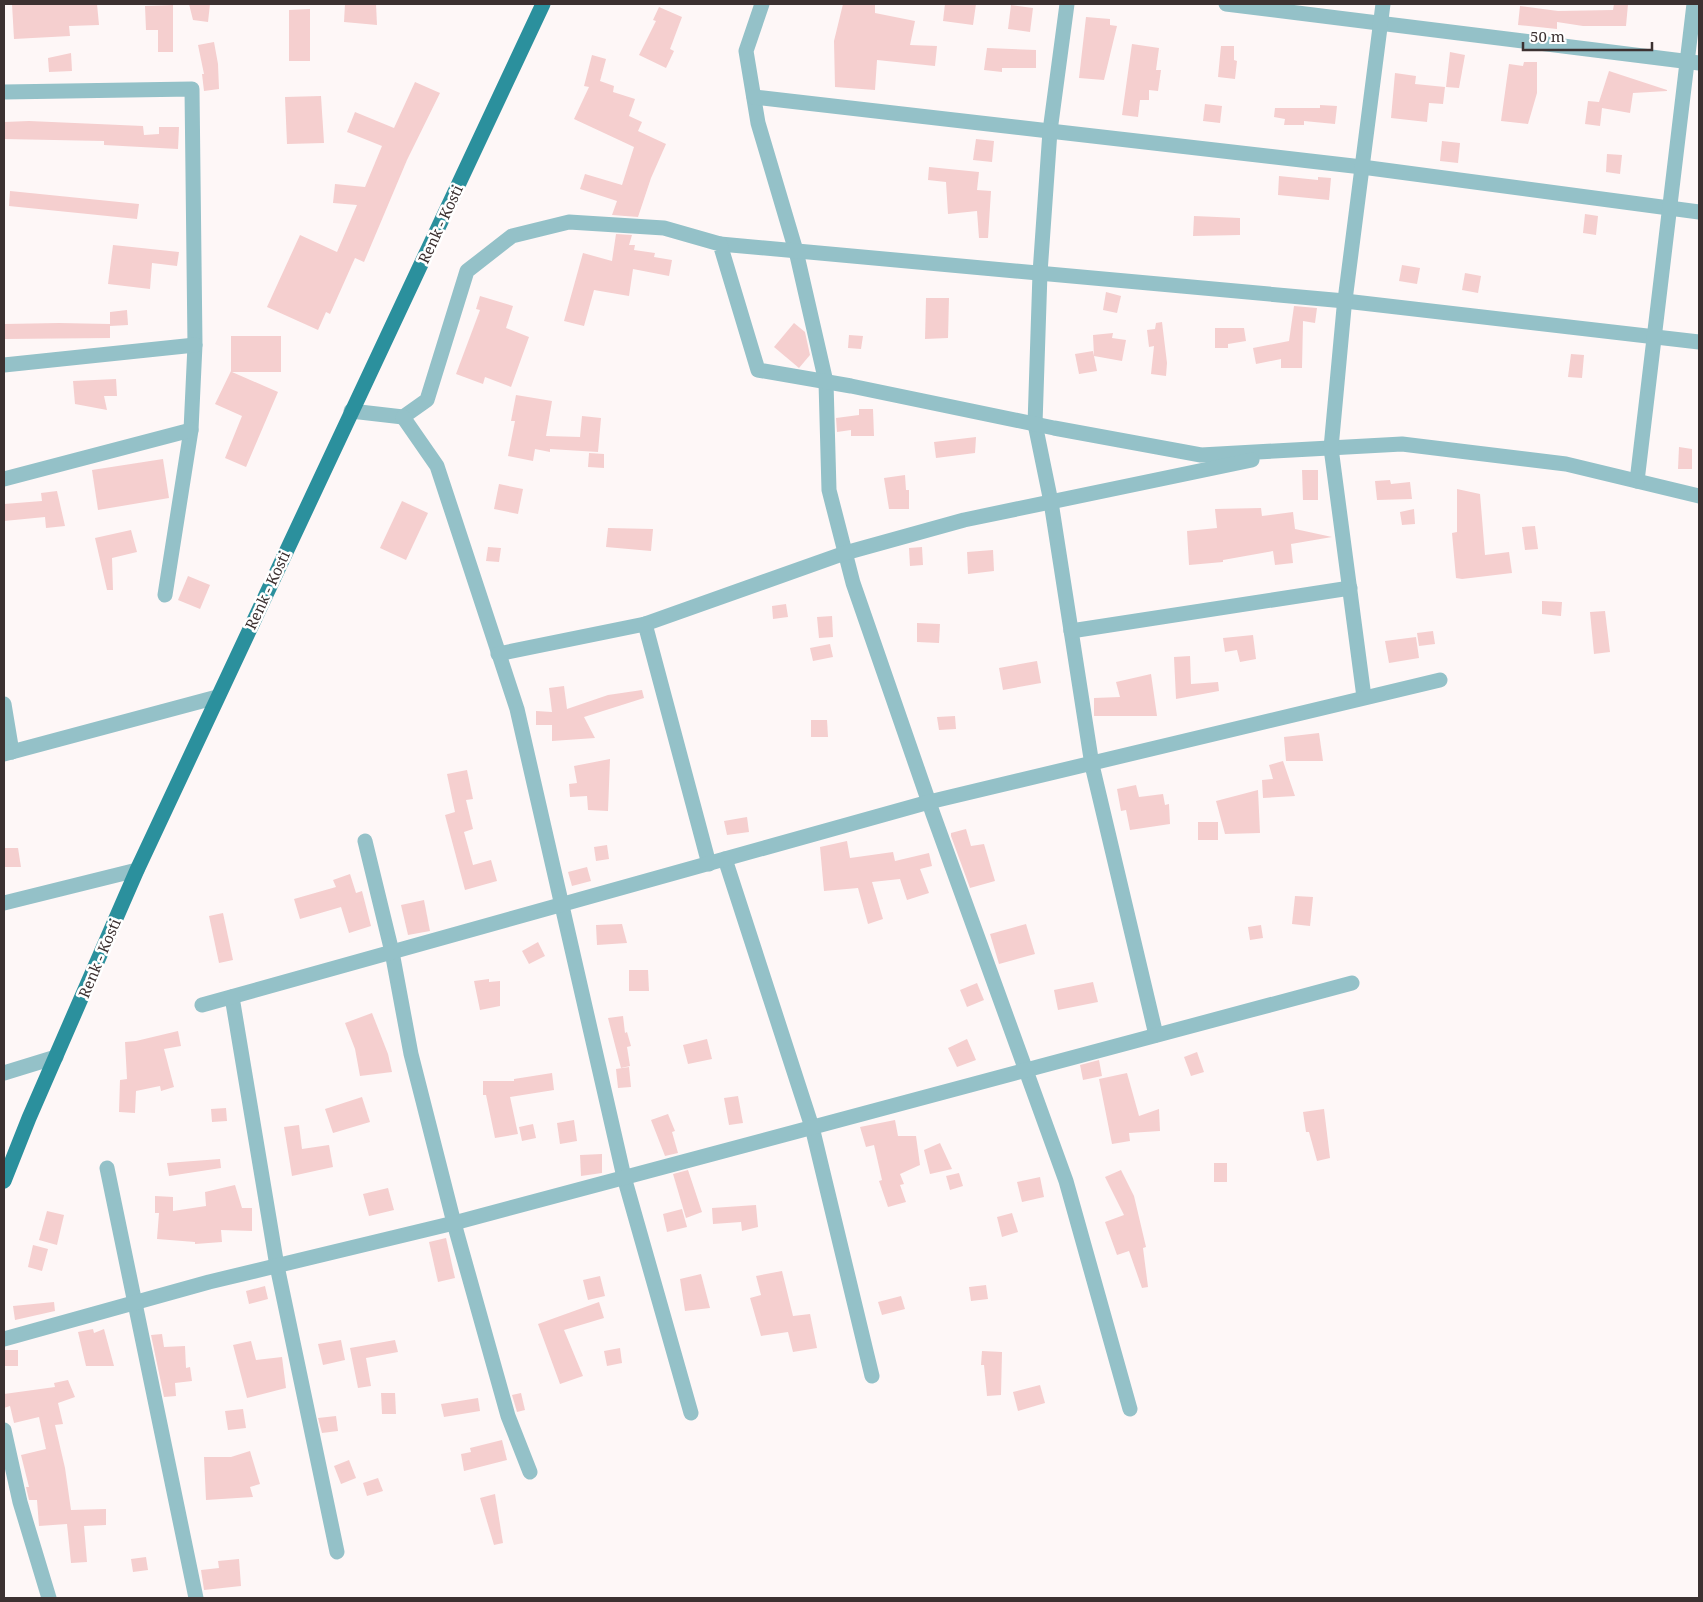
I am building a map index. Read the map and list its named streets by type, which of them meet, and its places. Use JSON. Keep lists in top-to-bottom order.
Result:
{
  "streets": {
    "main road": ["Renk - Kosti"]
  },
  "scale_bar": "50 m"
}
